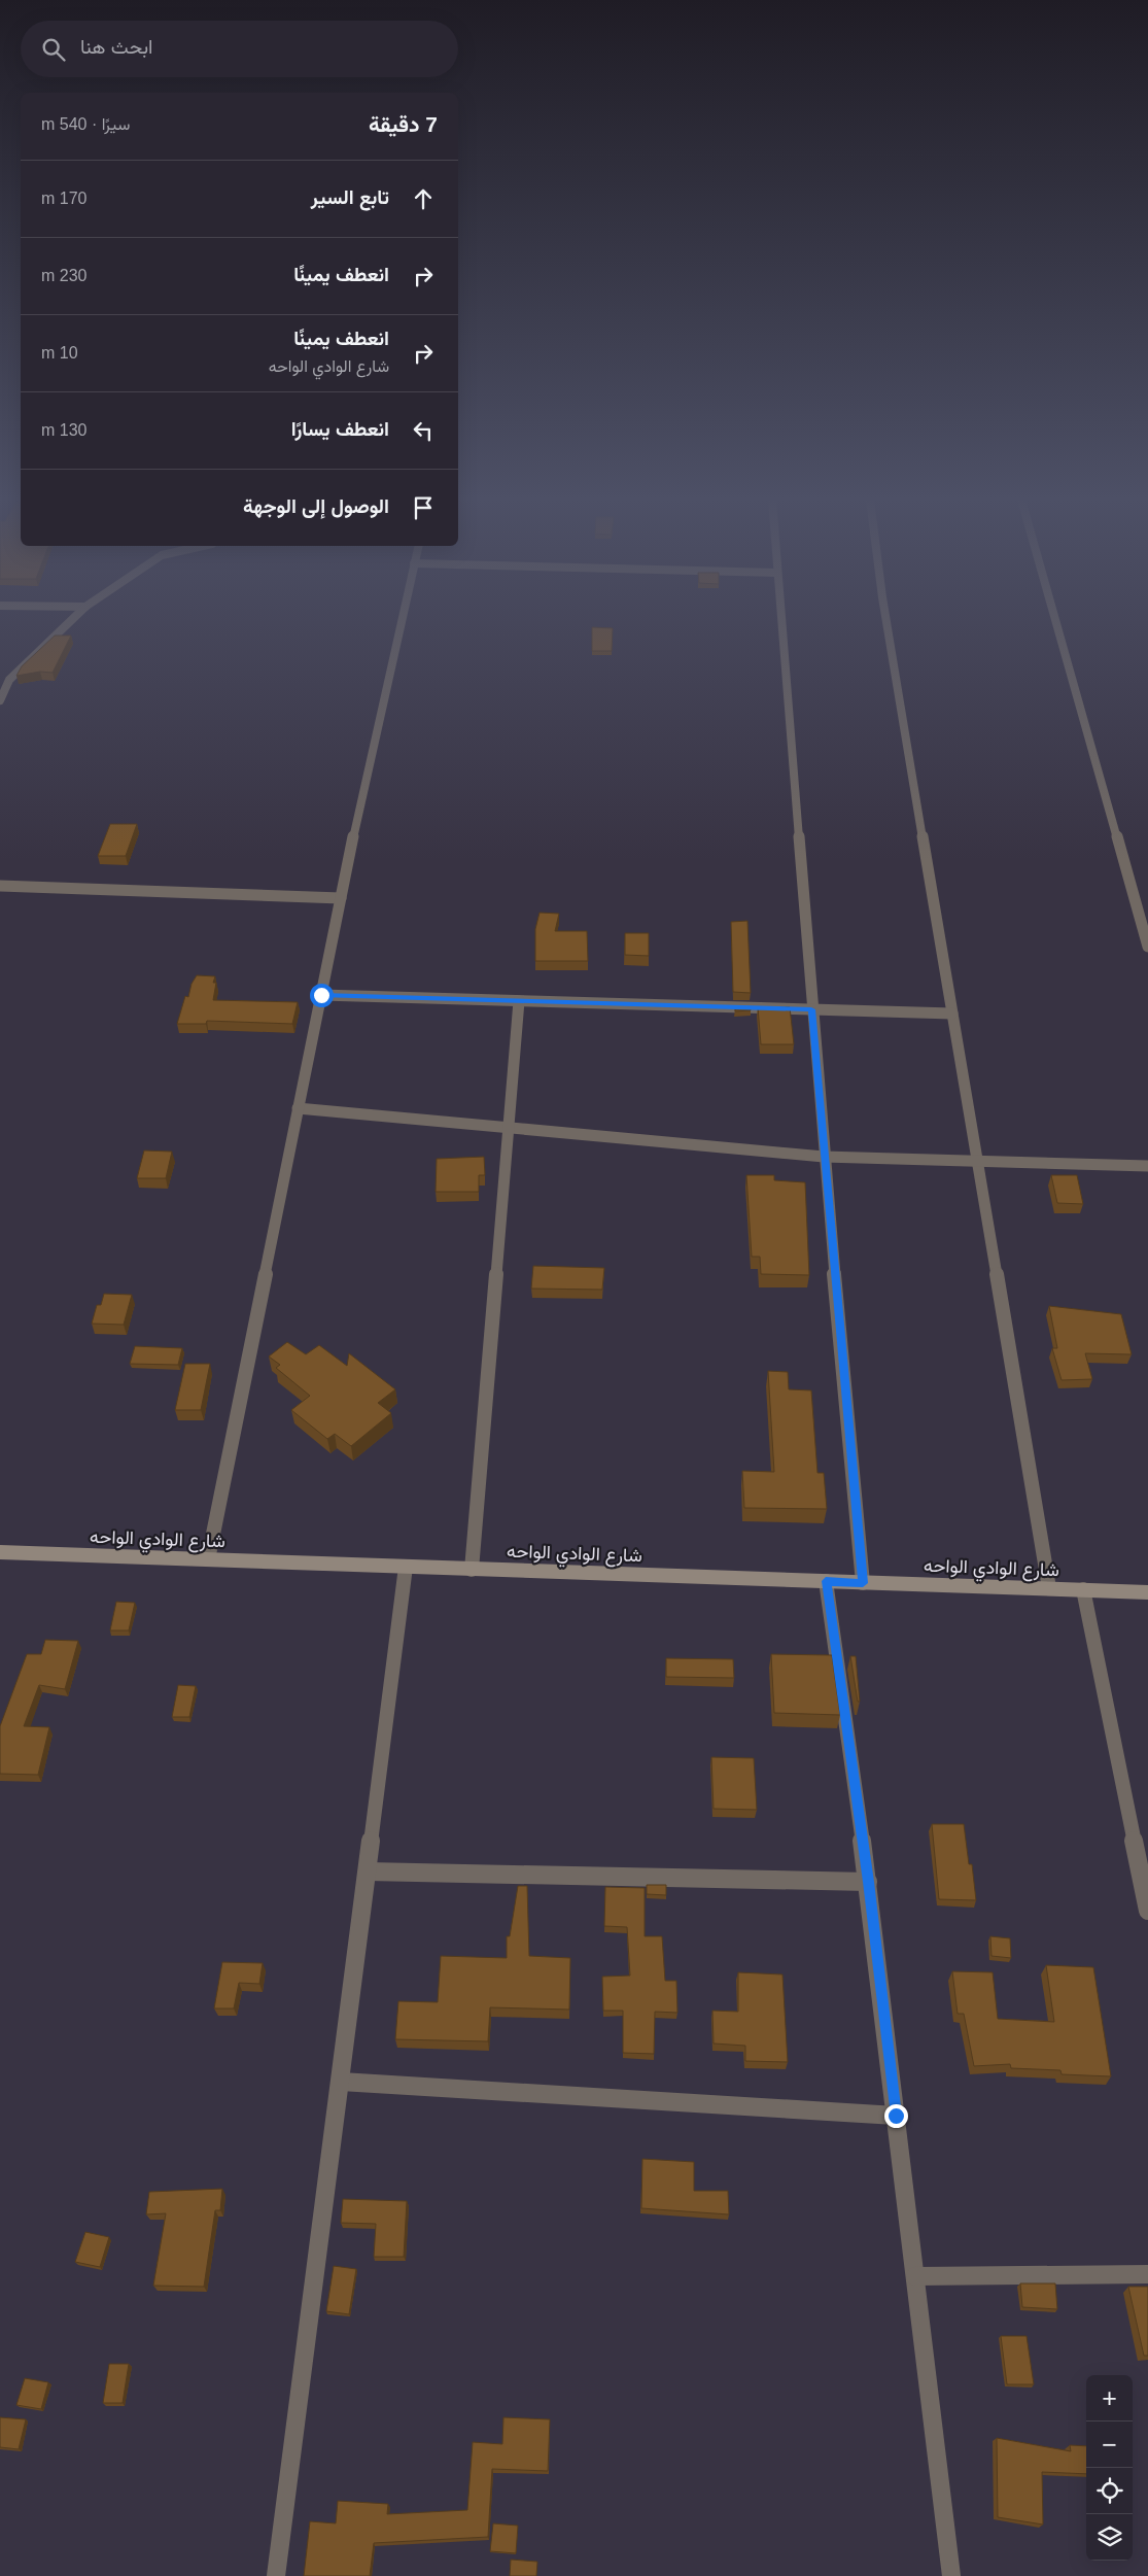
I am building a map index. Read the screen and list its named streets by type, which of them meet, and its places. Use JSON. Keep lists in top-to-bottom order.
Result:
{
  "streets": {
    "main road": ["شارع الوادي الواحه"]
  },
  "page": {
    "search": "ابحث هنا",
    "heading": ["7 دقيقة", "سيرًا · 540 m"],
    "list": [
      ["تابع السير", "170 m"],
      ["انعطف يمينًا", "230 m"],
      ["انعطف يمينًا", "شارع الوادي الواحه", "10 m"],
      ["انعطف يسارًا", "130 m"],
      "الوصول إلى الوجهة"
    ],
    "map_buttons": ["+", "−"]
  }
}
